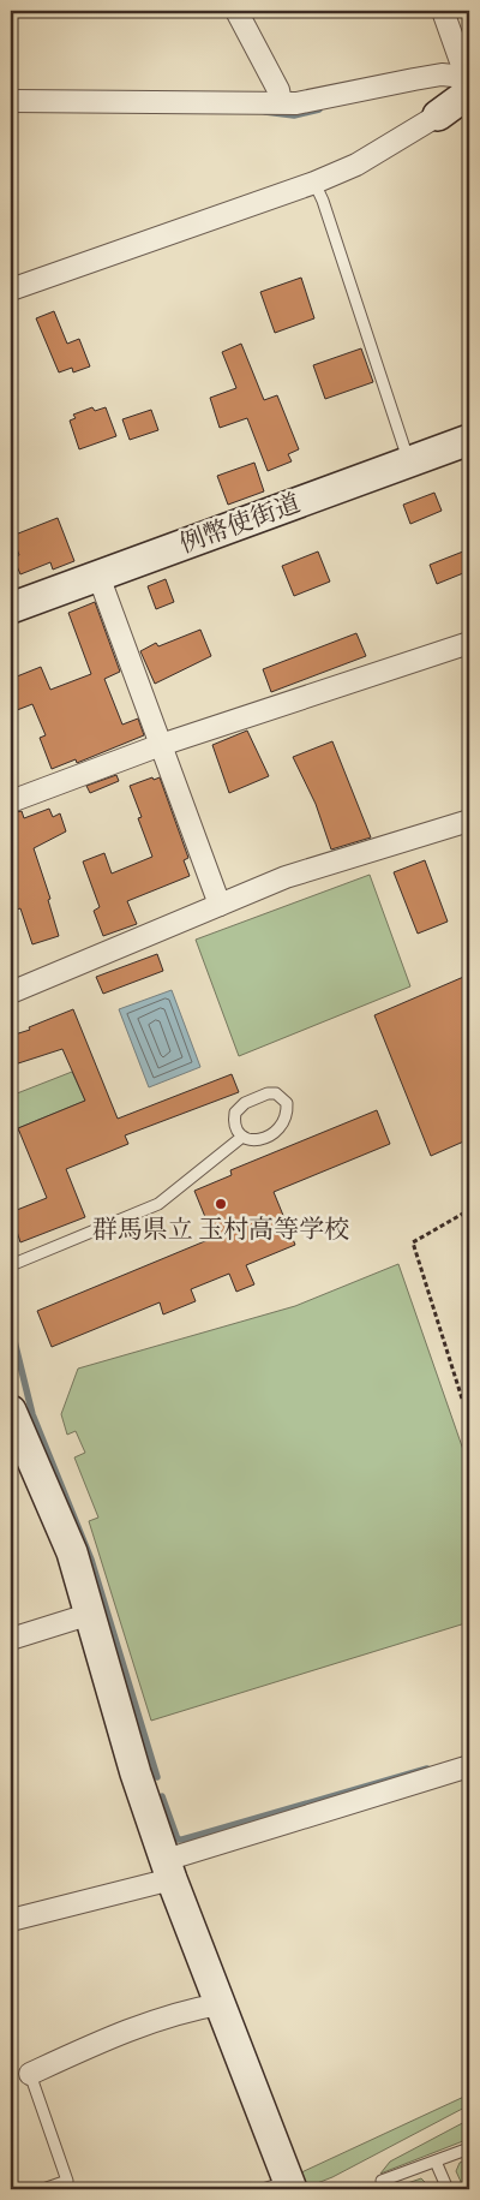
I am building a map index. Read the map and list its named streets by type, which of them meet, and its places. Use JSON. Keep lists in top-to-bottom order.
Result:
{
  "streets": {
    "street": ["例幣使街道"]
  },
  "places": ["群馬県立 玉村高等学校"]
}
